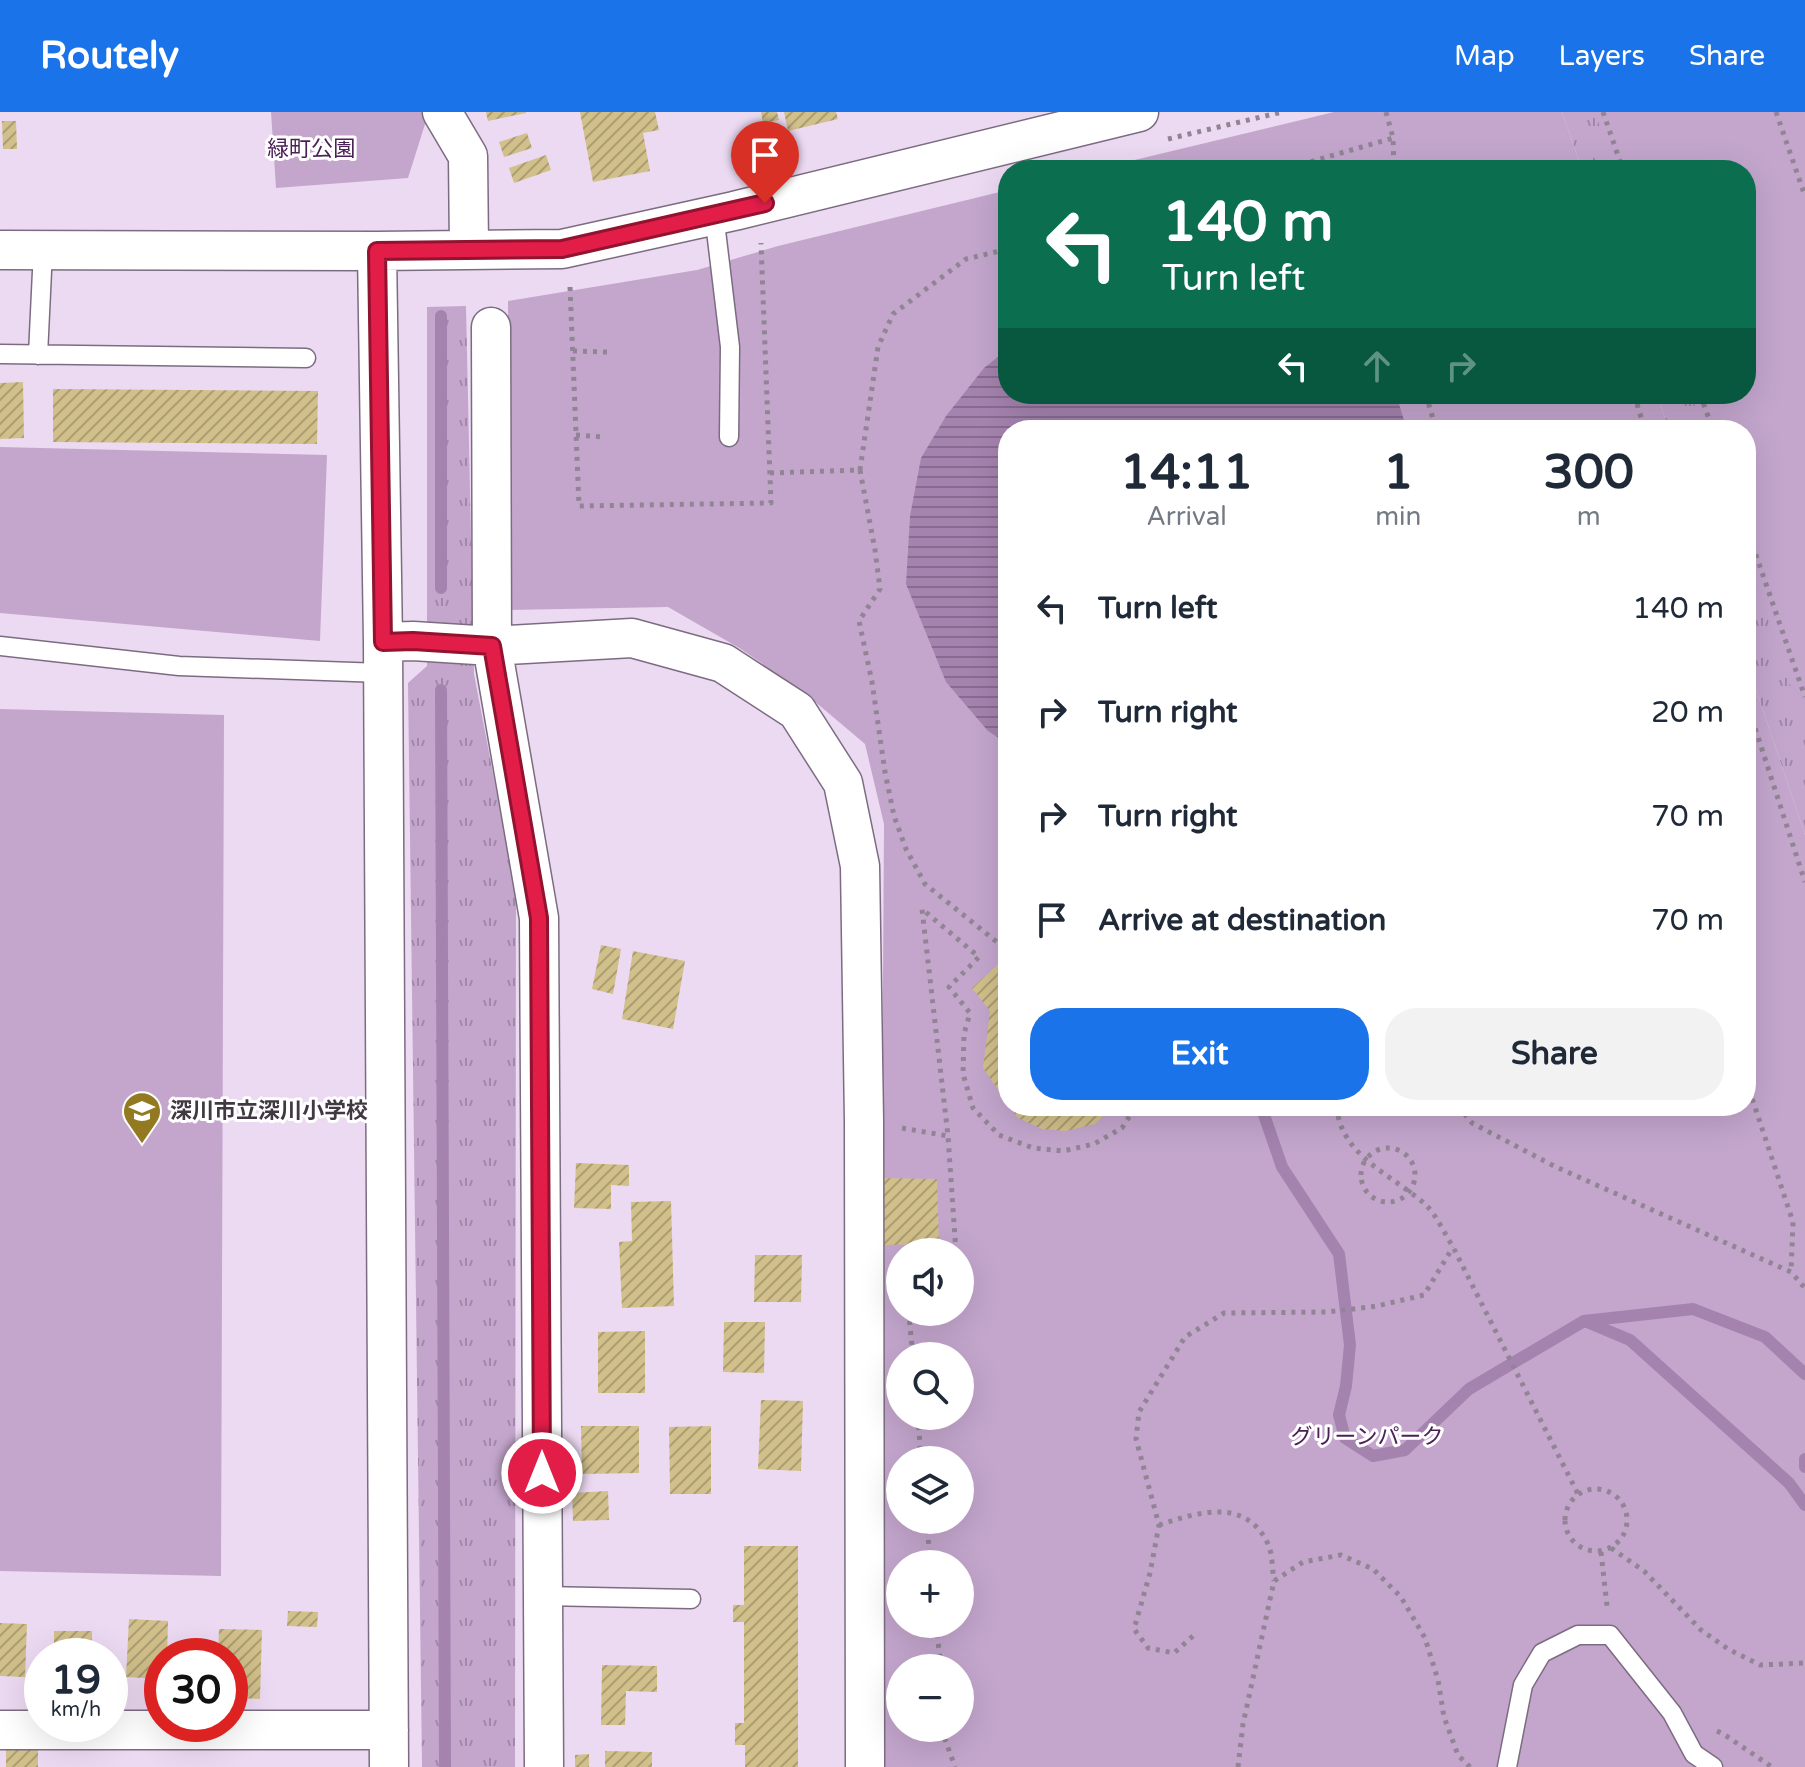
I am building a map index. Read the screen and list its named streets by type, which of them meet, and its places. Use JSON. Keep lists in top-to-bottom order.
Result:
{
  "parks": ["緑町公園", "グリーンパーク"],
  "places": {
    "school or university": ["深川市立深川小学校"]
  },
  "page": {
    "header": "Routely",
    "nav": ["Map", "Layers", "Share"],
    "turn": ["140 m", "Turn left"],
    "eta": [
      "14:11",
      "Arrival",
      "1",
      "min",
      "300",
      "m"
    ],
    "list": [
      {
        "name": "Turn left",
        "value": "140 m"
      },
      {
        "name": "Turn right",
        "value": "20 m"
      },
      {
        "name": "Turn right",
        "value": "70 m"
      },
      {
        "name": "Arrive at destination",
        "value": "70 m"
      }
    ],
    "buttons": ["Exit", "Share"],
    "map_buttons": ["+", "−"],
    "speed": "19 km/h",
    "limit": "30"
  }
}
